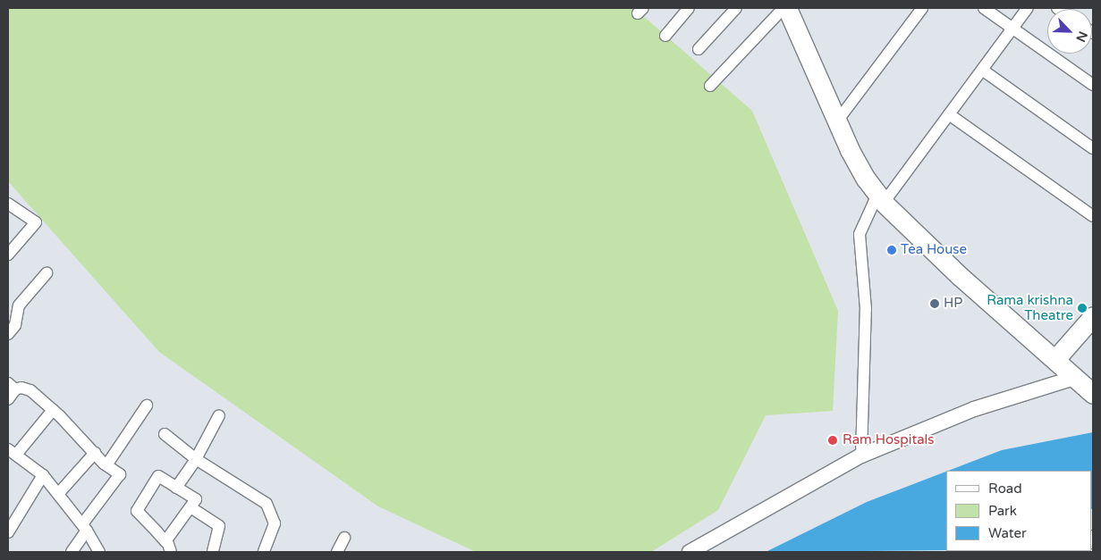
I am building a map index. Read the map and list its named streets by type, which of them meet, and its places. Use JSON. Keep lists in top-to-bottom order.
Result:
{
  "places": [
    "Tea House",
    "HP",
    "Rama krishna Theatre",
    "Ram Hospitals"
  ],
  "legend": ["Road", "Park", "Water"],
  "north": "bottom right"
}
